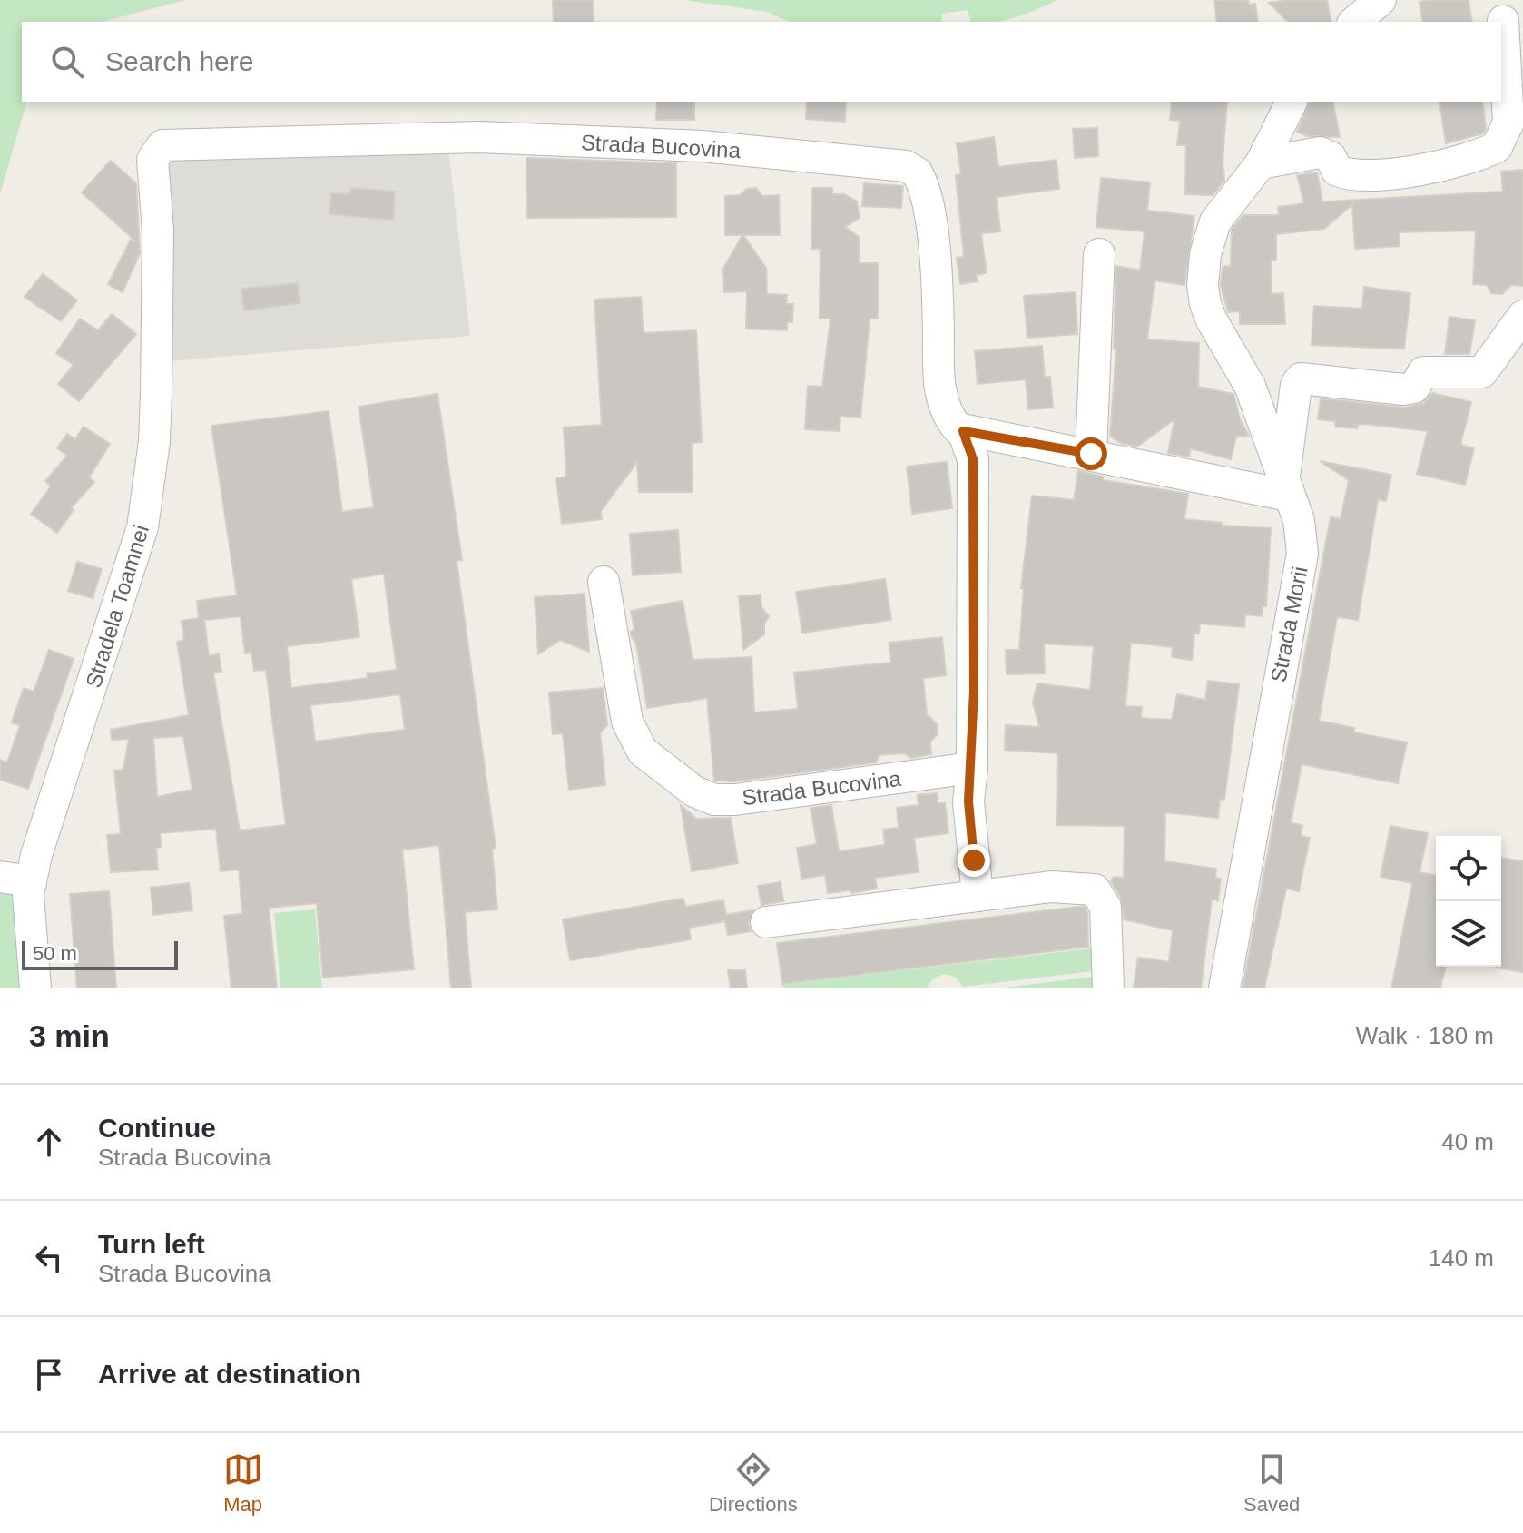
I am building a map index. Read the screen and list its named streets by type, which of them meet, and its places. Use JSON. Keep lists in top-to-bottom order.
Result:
{
  "streets": {
    "street": ["Strada Bucovina", "Stradela Toamnei", "Strada Morii"]
  },
  "crossings": [
    ["Strada Bucovina", "Stradela Toamnei"]
  ],
  "scale_bar": "50 m",
  "page": {
    "search": "Search here",
    "scale": "50 m",
    "heading": ["3 min", "Walk · 180 m"],
    "list": [
      ["Continue", "Strada Bucovina", "40 m"],
      ["Turn left", "Strada Bucovina", "140 m"],
      "Arrive at destination"
    ],
    "nav": ["Map", "Directions", "Saved"]
  }
}
